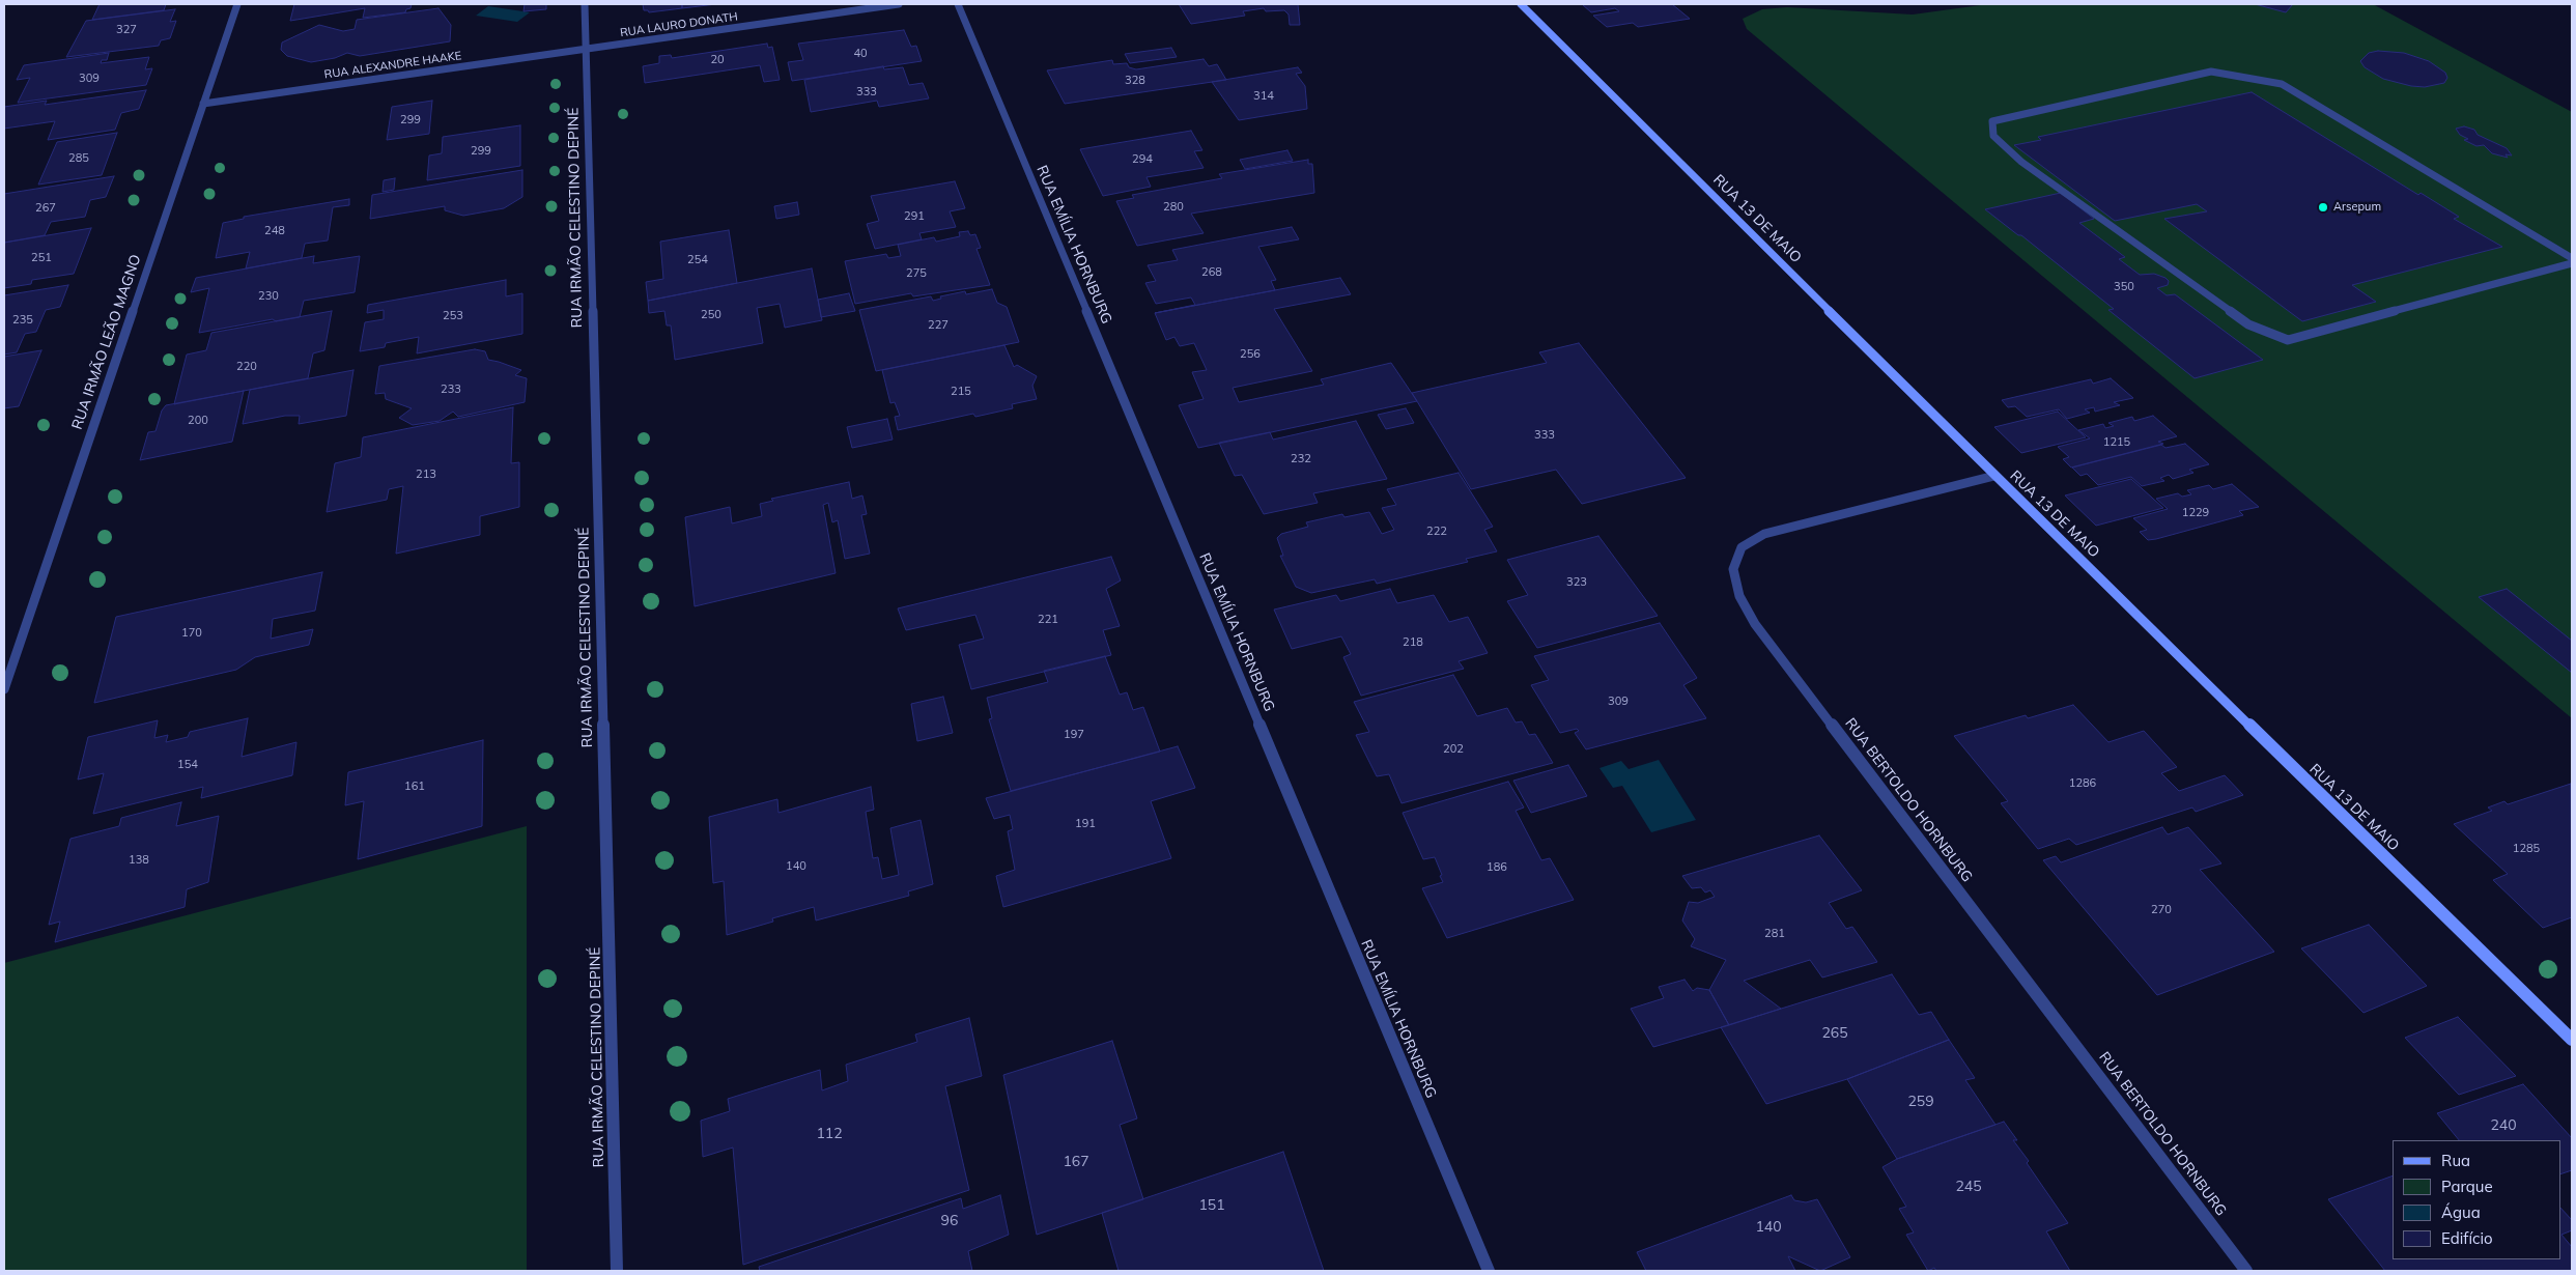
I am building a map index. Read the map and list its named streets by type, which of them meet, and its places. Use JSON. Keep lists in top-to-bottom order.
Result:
{
  "streets": {
    "main road": ["RUA 13 DE MAIO"],
    "street": [
      "RUA LAURO DONATH",
      "RUA ALEXANDRE HAAKE",
      "RUA IRMÃO CELESTINO DEPINÉ",
      "RUA EMÍLIA HORNBURG",
      "RUA IRMÃO LEÃO MAGNO",
      "RUA BERTOLDO HORNBURG"
    ]
  },
  "crossings": [
    ["RUA LAURO DONATH", "RUA ALEXANDRE HAAKE"],
    ["RUA LAURO DONATH", "RUA IRMÃO CELESTINO DEPINÉ"],
    ["RUA ALEXANDRE HAAKE", "RUA IRMÃO CELESTINO DEPINÉ"],
    ["RUA ALEXANDRE HAAKE", "RUA IRMÃO LEÃO MAGNO"],
    ["RUA 13 DE MAIO", "RUA BERTOLDO HORNBURG"]
  ],
  "places": ["Arsepum"],
  "house_numbers": [
    "327",
    "40",
    "20",
    "309",
    "328",
    "333",
    "314",
    "299",
    "299",
    "285",
    "294",
    "280",
    "267",
    "291",
    "248",
    "251",
    "254",
    "268",
    "275",
    "350",
    "230",
    "250",
    "253",
    "235",
    "227",
    "256",
    "220",
    "233",
    "215",
    "200",
    "333",
    "1215",
    "232",
    "213",
    "1229",
    "222",
    "323",
    "221",
    "170",
    "218",
    "309",
    "197",
    "202",
    "154",
    "1286",
    "161",
    "191",
    "1285",
    "138",
    "140",
    "186",
    "270",
    "281",
    "265",
    "259",
    "240",
    "112",
    "167",
    "245",
    "151",
    "96",
    "140"
  ],
  "legend": [
    "Rua",
    "Parque",
    "Água",
    "Edifício"
  ]
}
